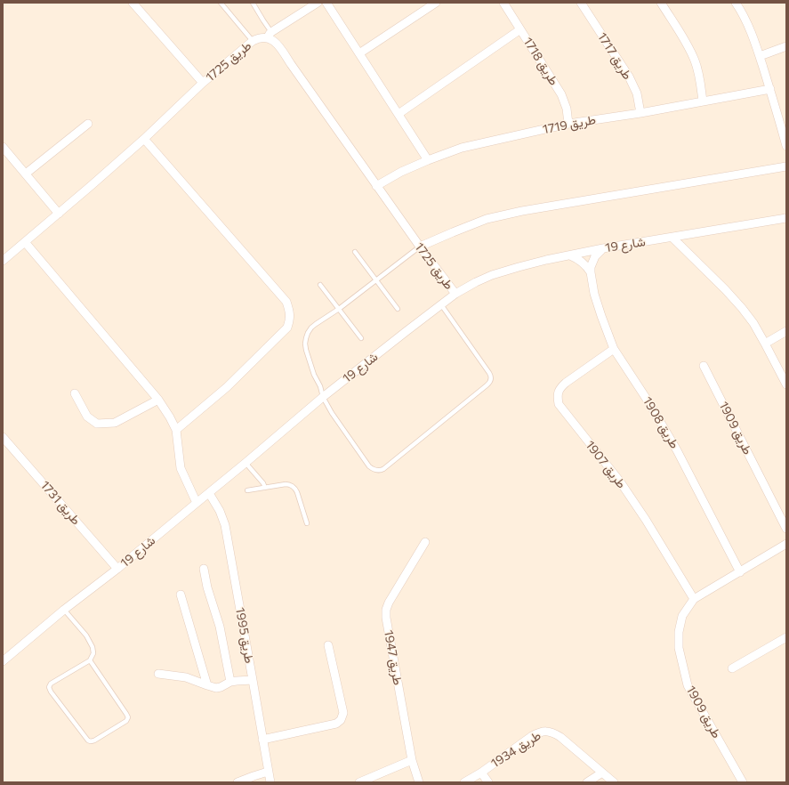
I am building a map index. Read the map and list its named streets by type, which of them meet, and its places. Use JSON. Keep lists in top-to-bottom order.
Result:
{
  "streets": {
    "street": [
      "طريق 1717",
      "طريق 1725",
      "طريق 1718",
      "طريق 1719",
      "شارع 19",
      "طريق 1908",
      "طريق 1909",
      "طريق 1907",
      "طريق 1731",
      "طريق 1995",
      "طريق 1947",
      "طريق 1934"
    ]
  },
  "crossings": [
    ["طريق 1717", "طريق 1719"],
    ["طريق 1725", "طريق 1719"],
    ["طريق 1725", "شارع 19"],
    ["طريق 1718", "طريق 1719"],
    ["شارع 19", "طريق 1908"],
    ["شارع 19", "طريق 1731"],
    ["شارع 19", "طريق 1995"],
    ["طريق 1908", "طريق 1909"],
    ["طريق 1908", "طريق 1907"],
    ["طريق 1909", "طريق 1907"]
  ]
}
